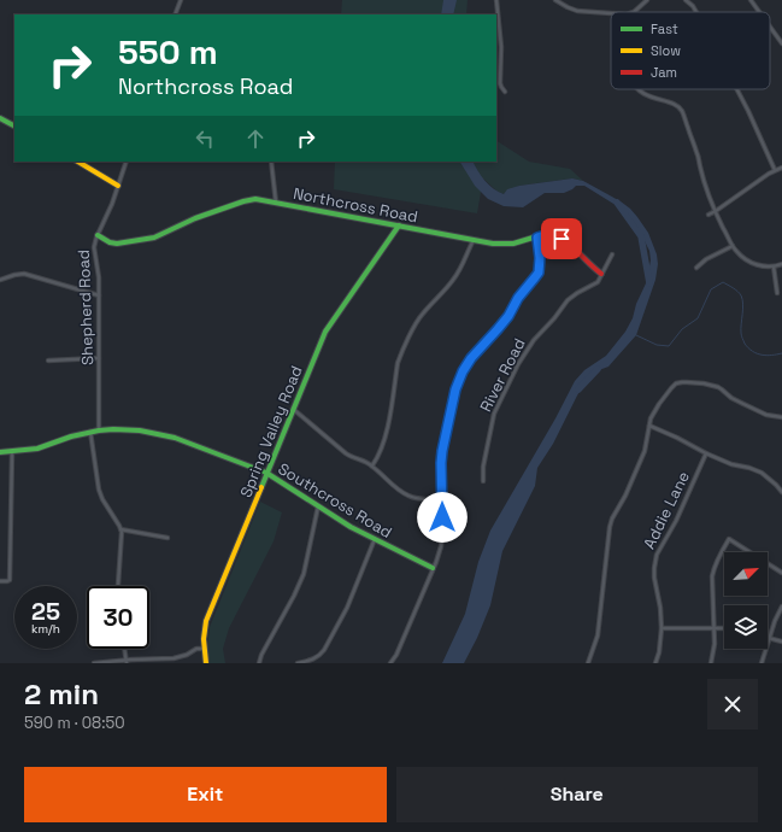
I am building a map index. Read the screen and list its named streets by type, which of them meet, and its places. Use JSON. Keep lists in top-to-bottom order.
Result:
{
  "streets": {
    "street": [
      "Northcross Road",
      "Shepherd Road",
      "River Road",
      "Spring Valley Road",
      "Southcross Road",
      "Addie Lane"
    ]
  },
  "crossings": [
    ["Northcross Road", "Shepherd Road"],
    ["Northcross Road", "River Road"],
    ["Northcross Road", "Spring Valley Road"],
    ["Shepherd Road", "Southcross Road"],
    ["Spring Valley Road", "Southcross Road"]
  ],
  "legend": ["Fast", "Slow", "Jam"],
  "north": "top right",
  "page": {
    "turn": ["550 m", "Northcross Road"],
    "speed": "25 km/h",
    "limit": "30",
    "heading": ["2 min", "590 m · 08:50"],
    "buttons": ["Exit", "Share"]
  }
}
